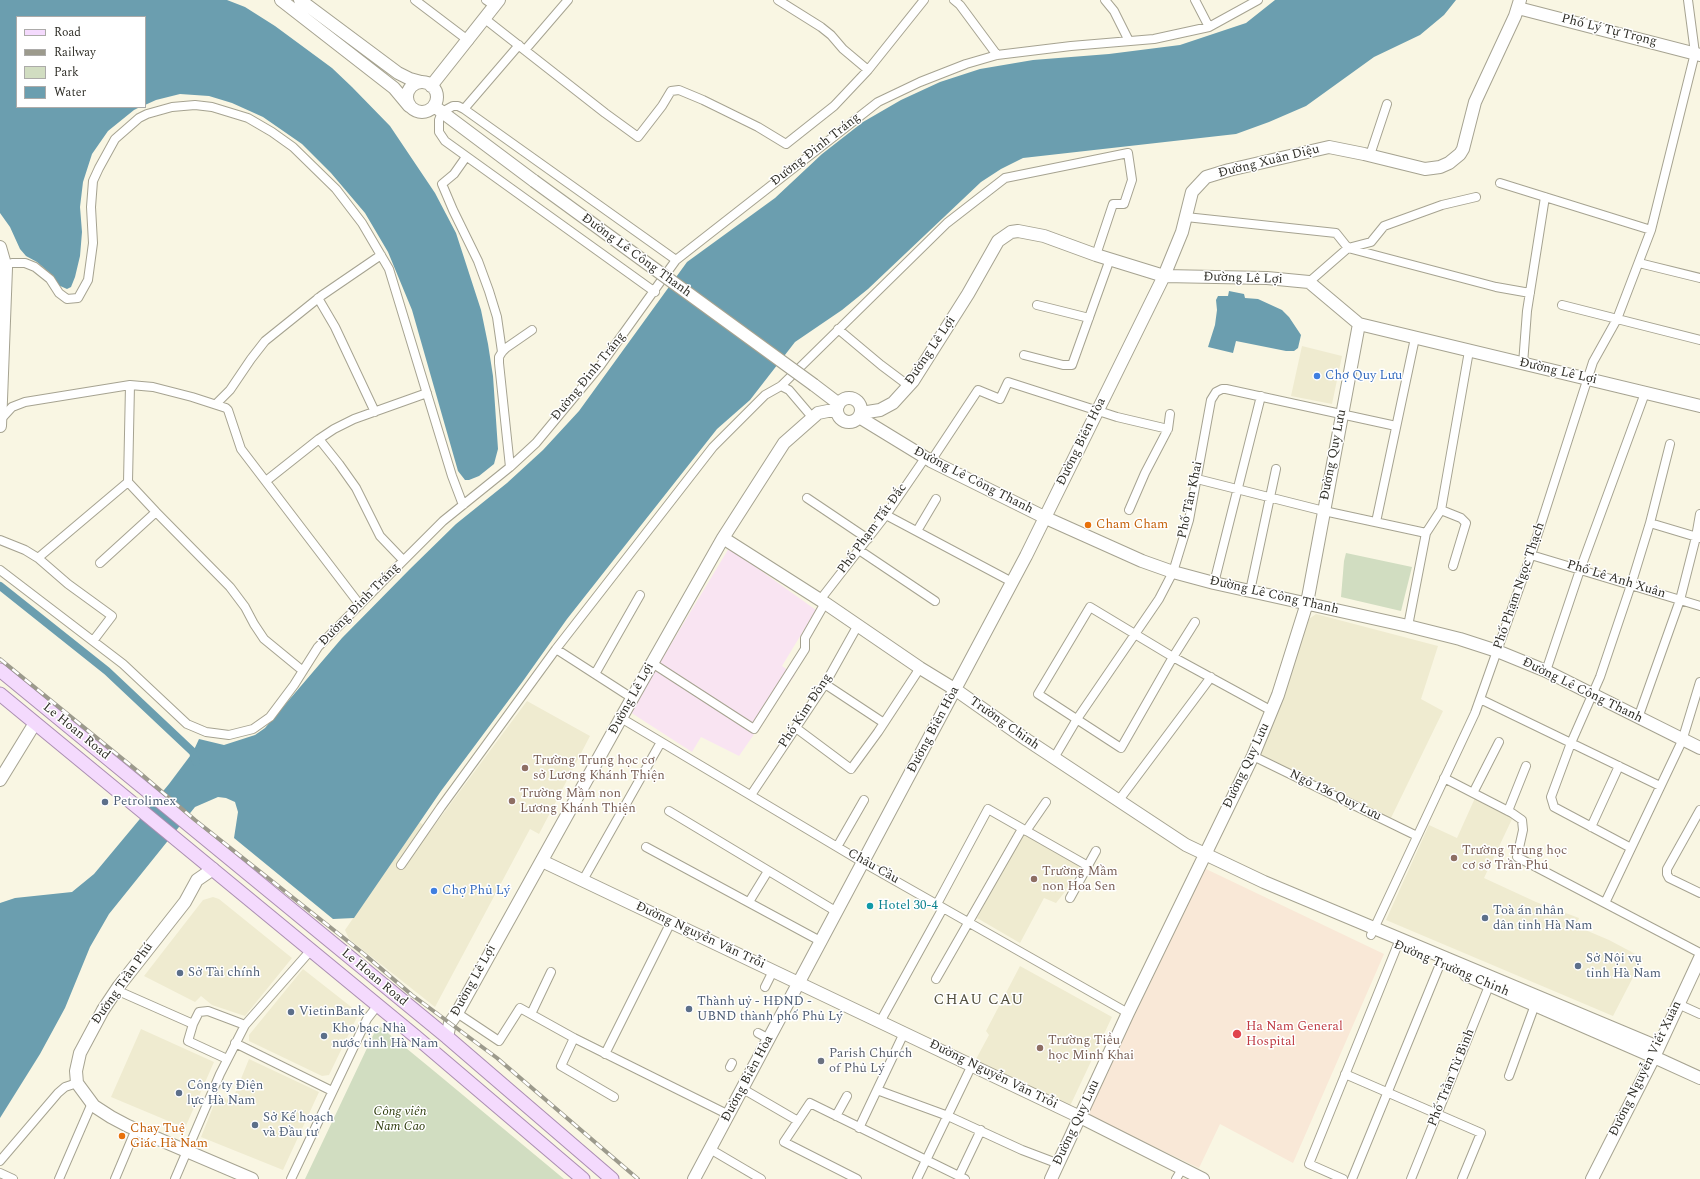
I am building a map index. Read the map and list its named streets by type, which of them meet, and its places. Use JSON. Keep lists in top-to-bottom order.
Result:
{
  "streets": {
    "main road": ["Le Hoan Road"],
    "street": [
      "Phố Lý Tự Trọng",
      "Đường Đinh Tráng",
      "Đường Xuân Diệu",
      "Đường Lê Công Thanh",
      "Đường Lê Lợi",
      "Đường Biên Hòa",
      "Đường Quy Lưu",
      "Phố Tân Khai",
      "Phố Phạm Tất Đắc",
      "Phố Lê Anh Xuân",
      "Phố Phạm Ngọc Thạch",
      "Phố Kim Đồng",
      "Trường Chinh",
      "Ngõ 136 Quy Lưu",
      "Châu Cầu",
      "Đường Nguyễn Văn Trỗi",
      "Đường Trường Chinh",
      "Đường Trần Phú",
      "Đường Nguyễn Viết Xuân",
      "Phố Trần Tử Bình"
    ]
  },
  "crossings": [
    ["Phố Lý Tự Trọng", "Đường Xuân Diệu"],
    ["Phố Lý Tự Trọng", "Phố Phạm Ngọc Thạch"],
    ["Đường Xuân Diệu", "Đường Lê Lợi"],
    ["Đường Xuân Diệu", "Đường Biên Hòa"],
    ["Đường Lê Công Thanh", "Đường Lê Lợi"],
    ["Đường Lê Công Thanh", "Đường Biên Hòa"],
    ["Đường Lê Công Thanh", "Đường Quy Lưu"],
    ["Đường Lê Công Thanh", "Phố Tân Khai"],
    ["Đường Lê Công Thanh", "Phố Phạm Tất Đắc"],
    ["Đường Lê Công Thanh", "Phố Phạm Ngọc Thạch"],
    ["Đường Lê Lợi", "Đường Biên Hòa"],
    ["Đường Lê Lợi", "Đường Quy Lưu"],
    ["Đường Lê Lợi", "Phố Phạm Tất Đắc"],
    ["Đường Lê Lợi", "Phố Phạm Ngọc Thạch"],
    ["Đường Lê Lợi", "Trường Chinh"],
    ["Đường Lê Lợi", "Le Hoan Road"],
    ["Đường Lê Lợi", "Châu Cầu"],
    ["Đường Lê Lợi", "Đường Nguyễn Văn Trỗi"],
    ["Đường Biên Hòa", "Phố Phạm Tất Đắc"],
    ["Đường Biên Hòa", "Trường Chinh"],
    ["Đường Biên Hòa", "Châu Cầu"],
    ["Đường Biên Hòa", "Đường Nguyễn Văn Trỗi"],
    ["Đường Quy Lưu", "Phố Tân Khai"],
    ["Đường Quy Lưu", "Trường Chinh"],
    ["Đường Quy Lưu", "Ngõ 136 Quy Lưu"],
    ["Đường Quy Lưu", "Châu Cầu"],
    ["Đường Quy Lưu", "Đường Nguyễn Văn Trỗi"],
    ["Đường Quy Lưu", "Đường Trường Chinh"],
    ["Phố Tân Khai", "Trường Chinh"],
    ["Phố Phạm Tất Đắc", "Trường Chinh"],
    ["Phố Lê Anh Xuân", "Phố Phạm Ngọc Thạch"],
    ["Phố Phạm Ngọc Thạch", "Ngõ 136 Quy Lưu"],
    ["Phố Phạm Ngọc Thạch", "Đường Trường Chinh"],
    ["Phố Kim Đồng", "Trường Chinh"],
    ["Phố Kim Đồng", "Châu Cầu"],
    ["Trường Chinh", "Đường Trường Chinh"],
    ["Le Hoan Road", "Đường Trần Phú"],
    ["Đường Trường Chinh", "Đường Nguyễn Viết Xuân"],
    ["Đường Trường Chinh", "Phố Trần Tử Bình"]
  ],
  "districts": ["CHAU CAU"],
  "parks": ["Công viên Nam Cao"],
  "places": [
    "Chợ Quy Lưu",
    "Cham Cham",
    "Trường Trung học cơ sở Lương Khánh Thiện",
    "Trường Mầm non Lương Khánh Thiện",
    "Petrolimex",
    "Trường Trung học cơ sở Trần Phú",
    "Trường Mầm non Hoa Sen",
    "Chợ Phủ Lý",
    "Hotel 30-4",
    "Toà án nhân dân tỉnh Hà Nam",
    "Sở Nội vụ tỉnh Hà Nam",
    "Sở Tài chính",
    "Thành uỷ - HĐND - UBND thành phố Phủ Lý",
    "VietinBank",
    "Ha Nam General Hospital",
    "Kho bạc Nhà nước tỉnh Hà Nam",
    "Trường Tiểu học Minh Khai",
    "Parish Church of Phủ Lý",
    "Công ty Điện lực Hà Nam",
    "Sở Kế hoạch và Đầu tư",
    "Chay Tuệ Giác Hà Nam"
  ],
  "legend": [
    "Road",
    "Railway",
    "Park",
    "Water"
  ]
}
